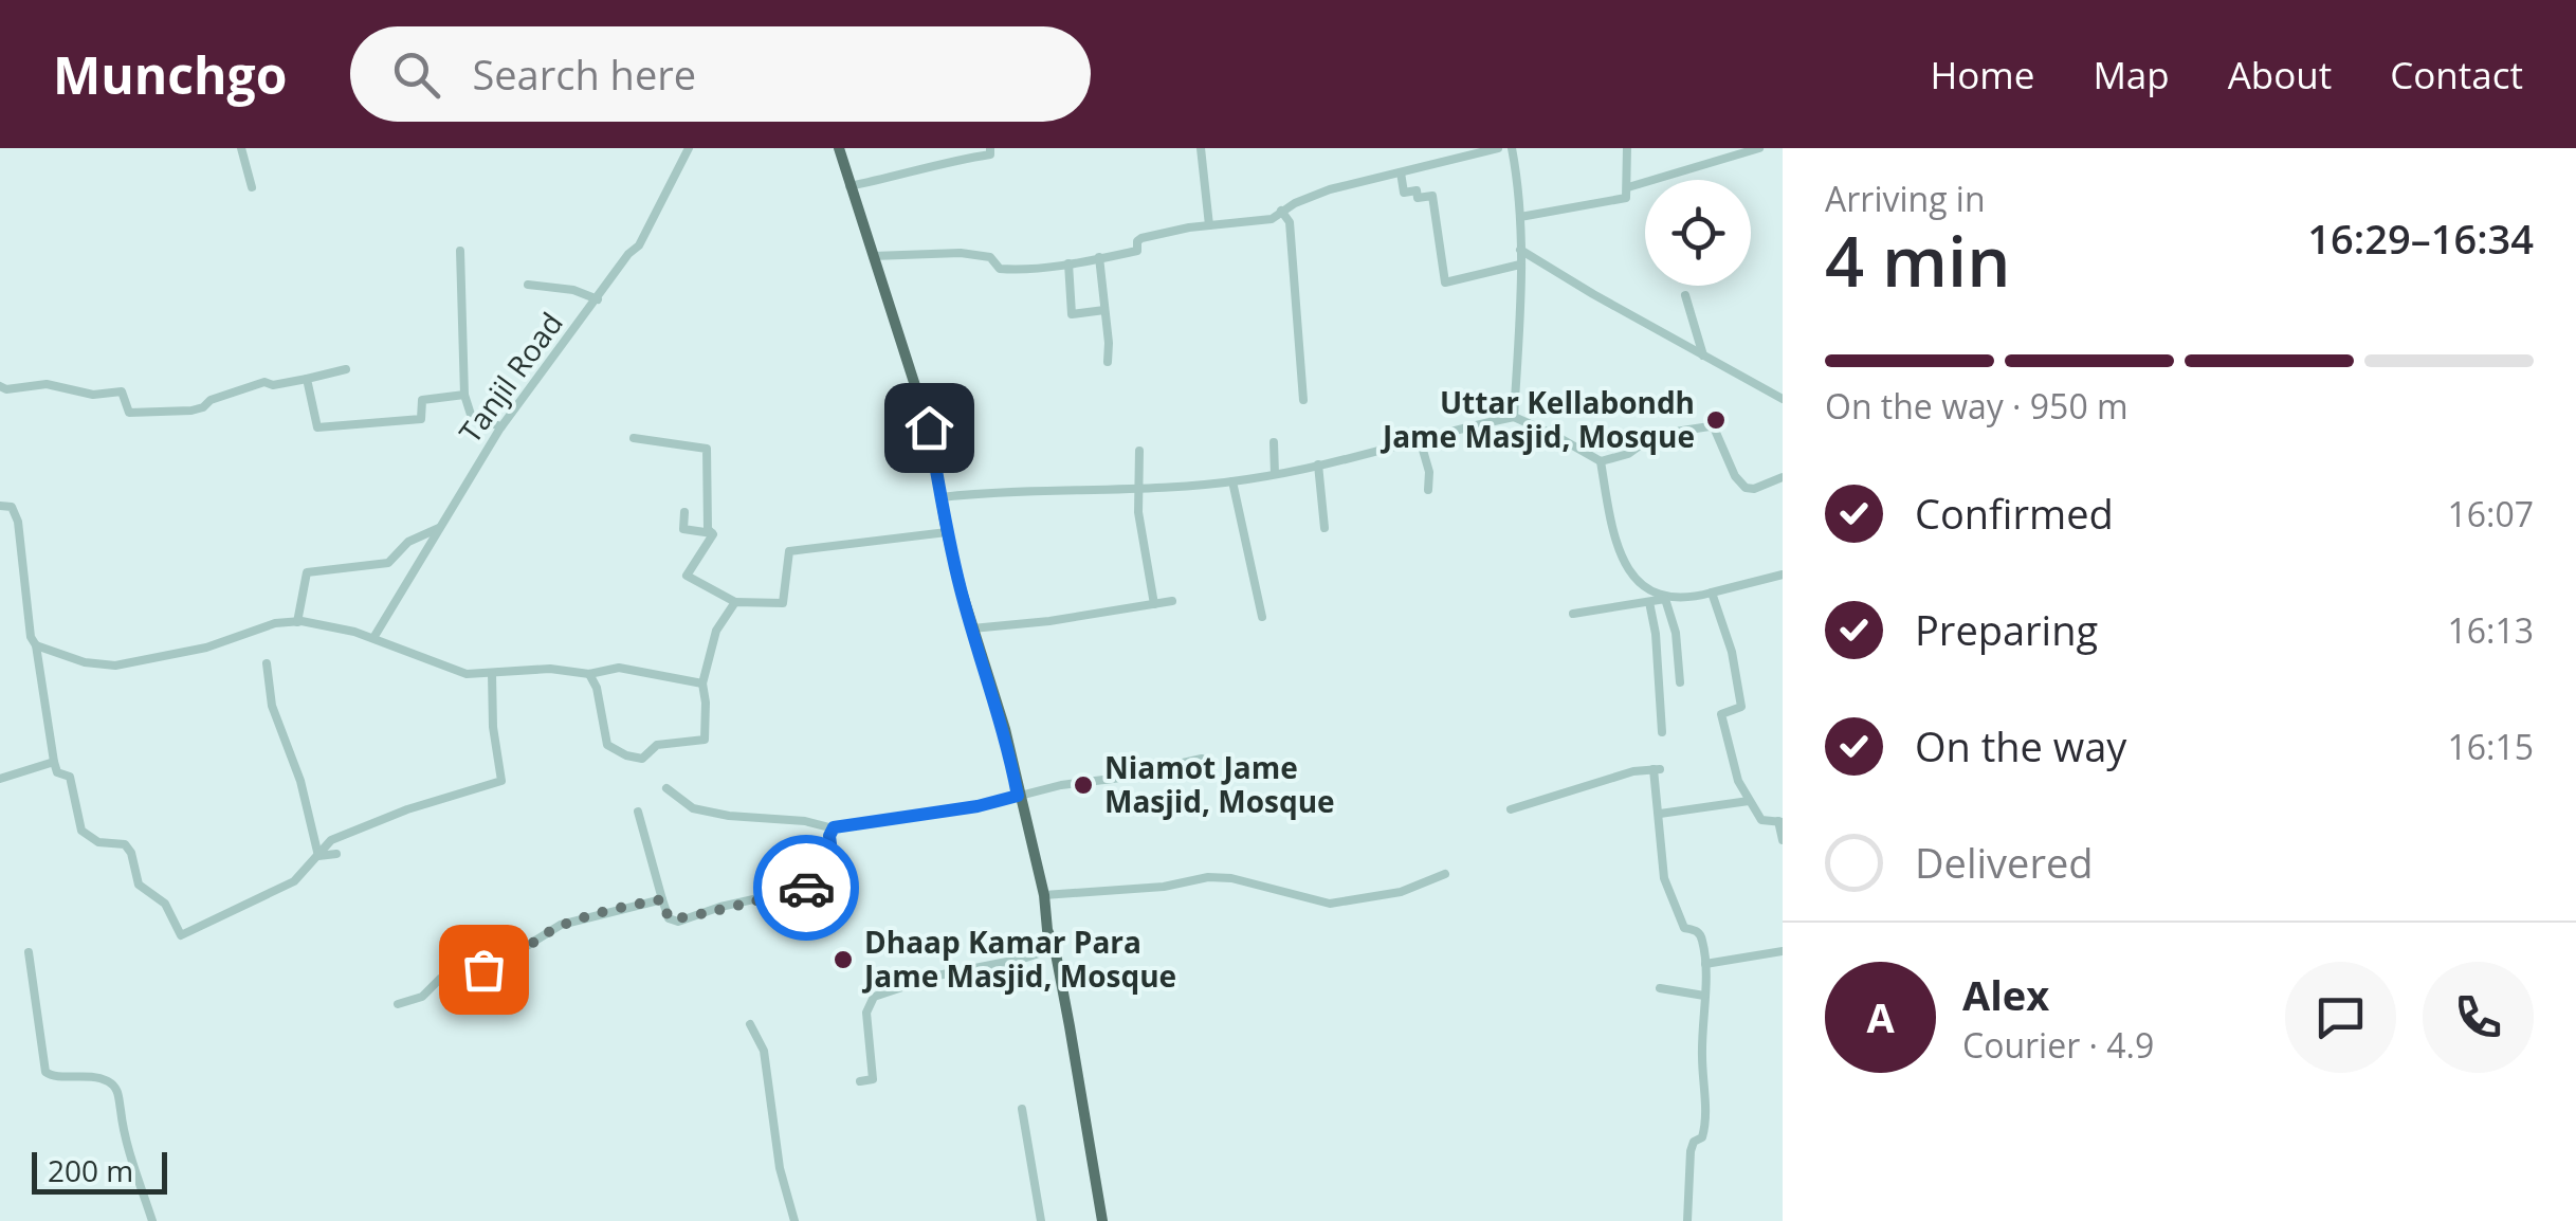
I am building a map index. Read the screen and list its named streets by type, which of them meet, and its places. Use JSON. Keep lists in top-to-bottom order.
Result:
{
  "streets": {
    "street": ["Tanjil Road"]
  },
  "places": ["Uttar Kellabondh Jame Masjid, Mosque", "Niamot Jame Masjid, Mosque", "Dhaap Kamar Para Jame Masjid, Mosque"],
  "scale_bar": "200 m",
  "page": {
    "header": "Munchgo",
    "search": "Search here",
    "nav": [
      "Home",
      "Map",
      "About",
      "Contact"
    ],
    "heading": ["4 min", "Arriving in", "16:29–16:34"],
    "panel": ["Alex", "Courier · 4.9"],
    "bar": "On the way · 950 m",
    "list": [
      ["Confirmed", "16:07"],
      ["Preparing", "16:13"],
      ["On the way", "16:15"],
      "Delivered"
    ],
    "round": "A",
    "scale": "200 m"
  }
}
